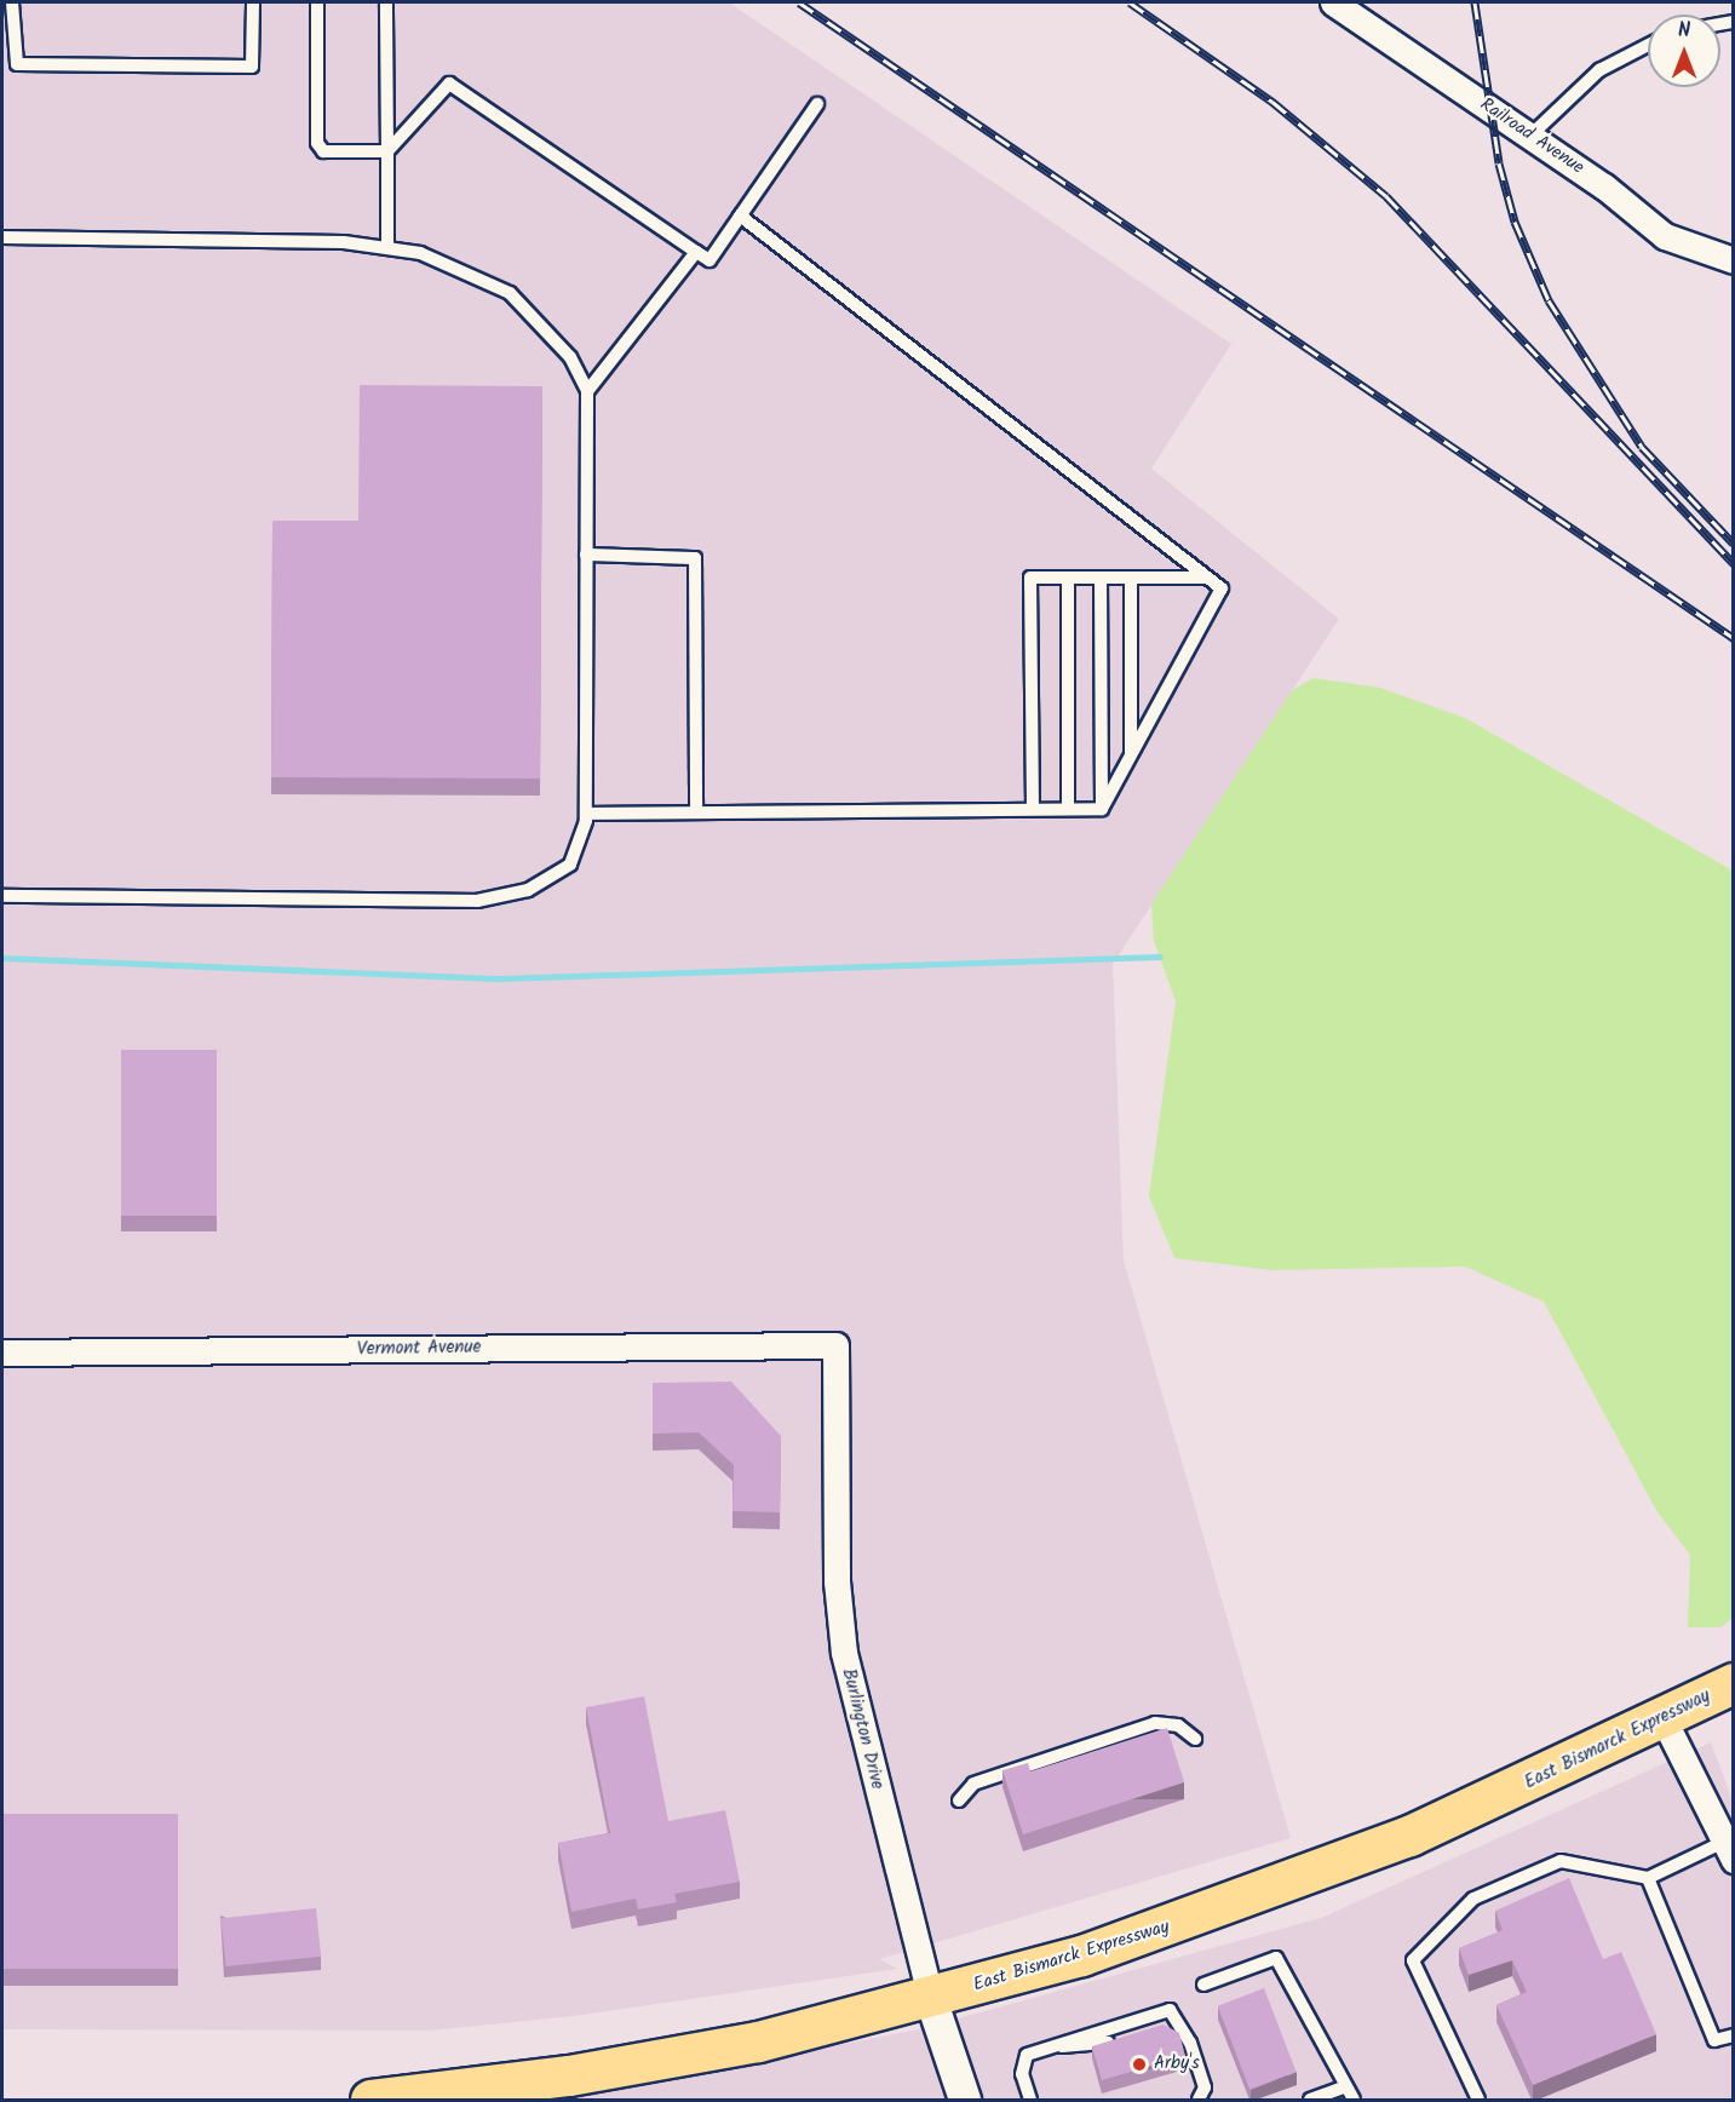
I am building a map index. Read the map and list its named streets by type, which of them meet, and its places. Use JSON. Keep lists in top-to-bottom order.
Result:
{
  "streets": {
    "main road": ["East Bismarck Expressway"],
    "street": ["Railroad Avenue", "Vermont Avenue", "Burlington Drive"]
  },
  "crossings": [
    ["Vermont Avenue", "Burlington Drive"],
    ["Burlington Drive", "East Bismarck Expressway"]
  ],
  "places": ["Arby's"],
  "north": "top"
}
